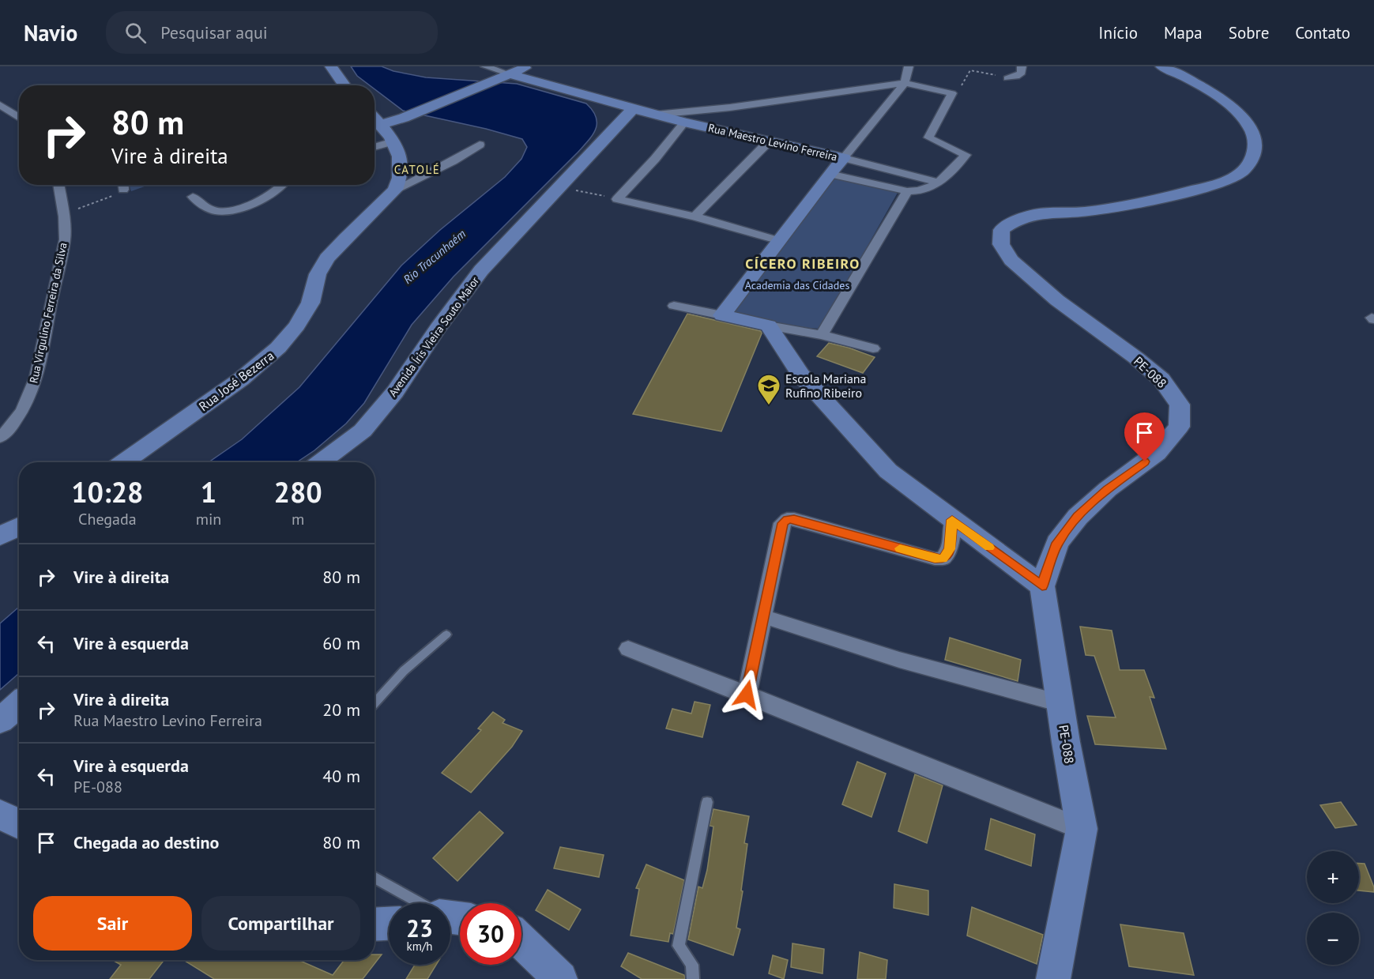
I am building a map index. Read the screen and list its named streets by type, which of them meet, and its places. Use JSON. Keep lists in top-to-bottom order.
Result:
{
  "streets": {
    "street": [
      "Rua Maestro Levino Ferreira",
      "Rua Virgulino Ferreira da Silva",
      "Avenida Íris Vieira Souto Maior",
      "PE-088",
      "Rua José Bezerra"
    ]
  },
  "crossings": [
    ["Rua Maestro Levino Ferreira", "Avenida Íris Vieira Souto Maior"]
  ],
  "districts": ["CATOLÉ", "CÍCERO RIBEIRO"],
  "water": ["Rio Tracunhaém"],
  "parks": ["Academia das Cidades"],
  "places": {
    "school or university": ["Escola Mariana Rufino Ribeiro"]
  },
  "page": {
    "header": "Navio",
    "search": "Pesquisar aqui",
    "nav": [
      "Início",
      "Mapa",
      "Sobre",
      "Contato"
    ],
    "turn": ["80 m", "Vire à direita"],
    "eta": [
      "10:28",
      "Chegada",
      "1",
      "min",
      "280",
      "m"
    ],
    "list": [
      {
        "name": "Vire à direita",
        "value": "80 m"
      },
      {
        "name": "Vire à esquerda",
        "value": "60 m"
      },
      {
        "name": "Vire à direita",
        "note": "Rua Maestro Levino Ferreira",
        "value": "20 m"
      },
      {
        "name": "Vire à esquerda",
        "note": "PE-088",
        "value": "40 m"
      },
      {
        "name": "Chegada ao destino",
        "value": "80 m"
      }
    ],
    "map_buttons": ["+", "−"],
    "buttons": ["Sair", "Compartilhar"],
    "speed": "23 km/h",
    "limit": "30"
  }
}
